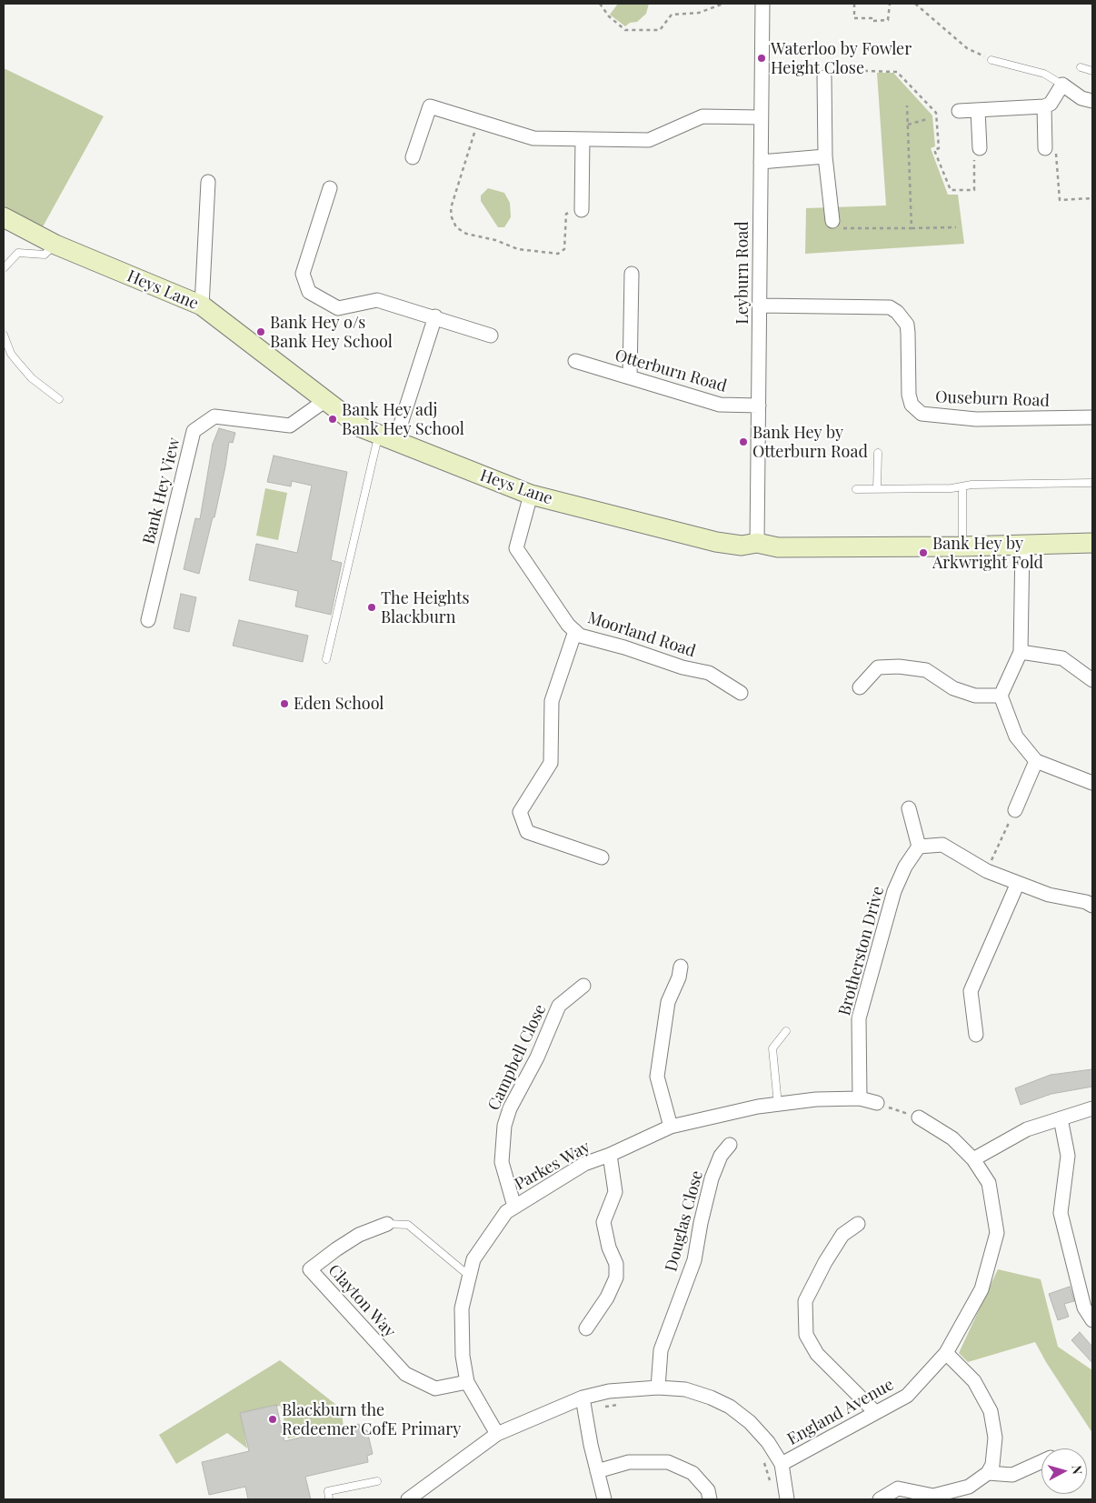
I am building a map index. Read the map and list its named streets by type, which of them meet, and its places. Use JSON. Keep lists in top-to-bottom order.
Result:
{
  "streets": {
    "street": [
      "Leyburn Road",
      "Heys Lane",
      "Otterburn Road",
      "Ouseburn Road",
      "Bank Hey View",
      "Moorland Road",
      "Brotherston Drive",
      "Campbell Close",
      "Parkes Way",
      "Douglas Close",
      "Clayton Way",
      "England Avenue"
    ]
  },
  "crossings": [
    ["Leyburn Road", "Heys Lane"],
    ["Leyburn Road", "Otterburn Road"],
    ["Leyburn Road", "Ouseburn Road"],
    ["Heys Lane", "Bank Hey View"],
    ["Heys Lane", "Moorland Road"],
    ["Brotherston Drive", "Parkes Way"],
    ["Campbell Close", "Parkes Way"],
    ["Parkes Way", "Clayton Way"]
  ],
  "places": [
    "Waterloo by Fowler Height Close",
    "Bank Hey o/s Bank Hey School",
    "Bank Hey adj Bank Hey School",
    "Bank Hey by Otterburn Road",
    "Bank Hey by Arkwright Fold",
    "The Heights Blackburn",
    "Eden School",
    "Blackburn the Redeemer CofE Primary"
  ],
  "north": "right"
}
